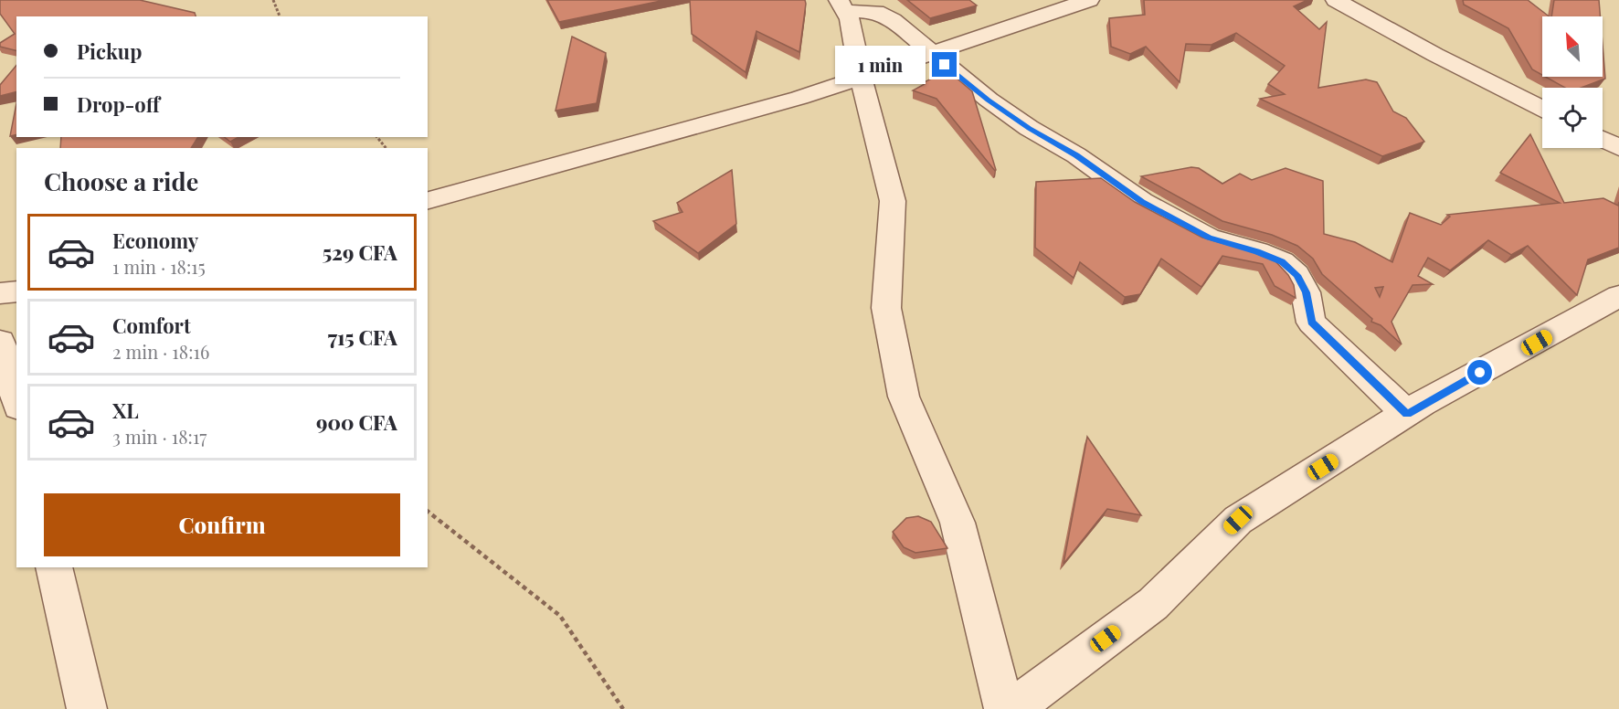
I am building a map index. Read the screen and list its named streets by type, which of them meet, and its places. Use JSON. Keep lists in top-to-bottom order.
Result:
{
  "north": "top left",
  "page": {
    "banner": ["Pickup", "Drop-off"],
    "bubble": "1 min",
    "heading": "Choose a ride",
    "list": [
      {
        "name": "Economy",
        "note": "1 min · 18:15",
        "value": "529 CFA"
      },
      {
        "name": "Comfort",
        "note": "2 min · 18:16",
        "value": "715 CFA"
      },
      {
        "name": "XL",
        "note": "3 min · 18:17",
        "value": "900 CFA"
      }
    ],
    "buttons": "Confirm"
  }
}
